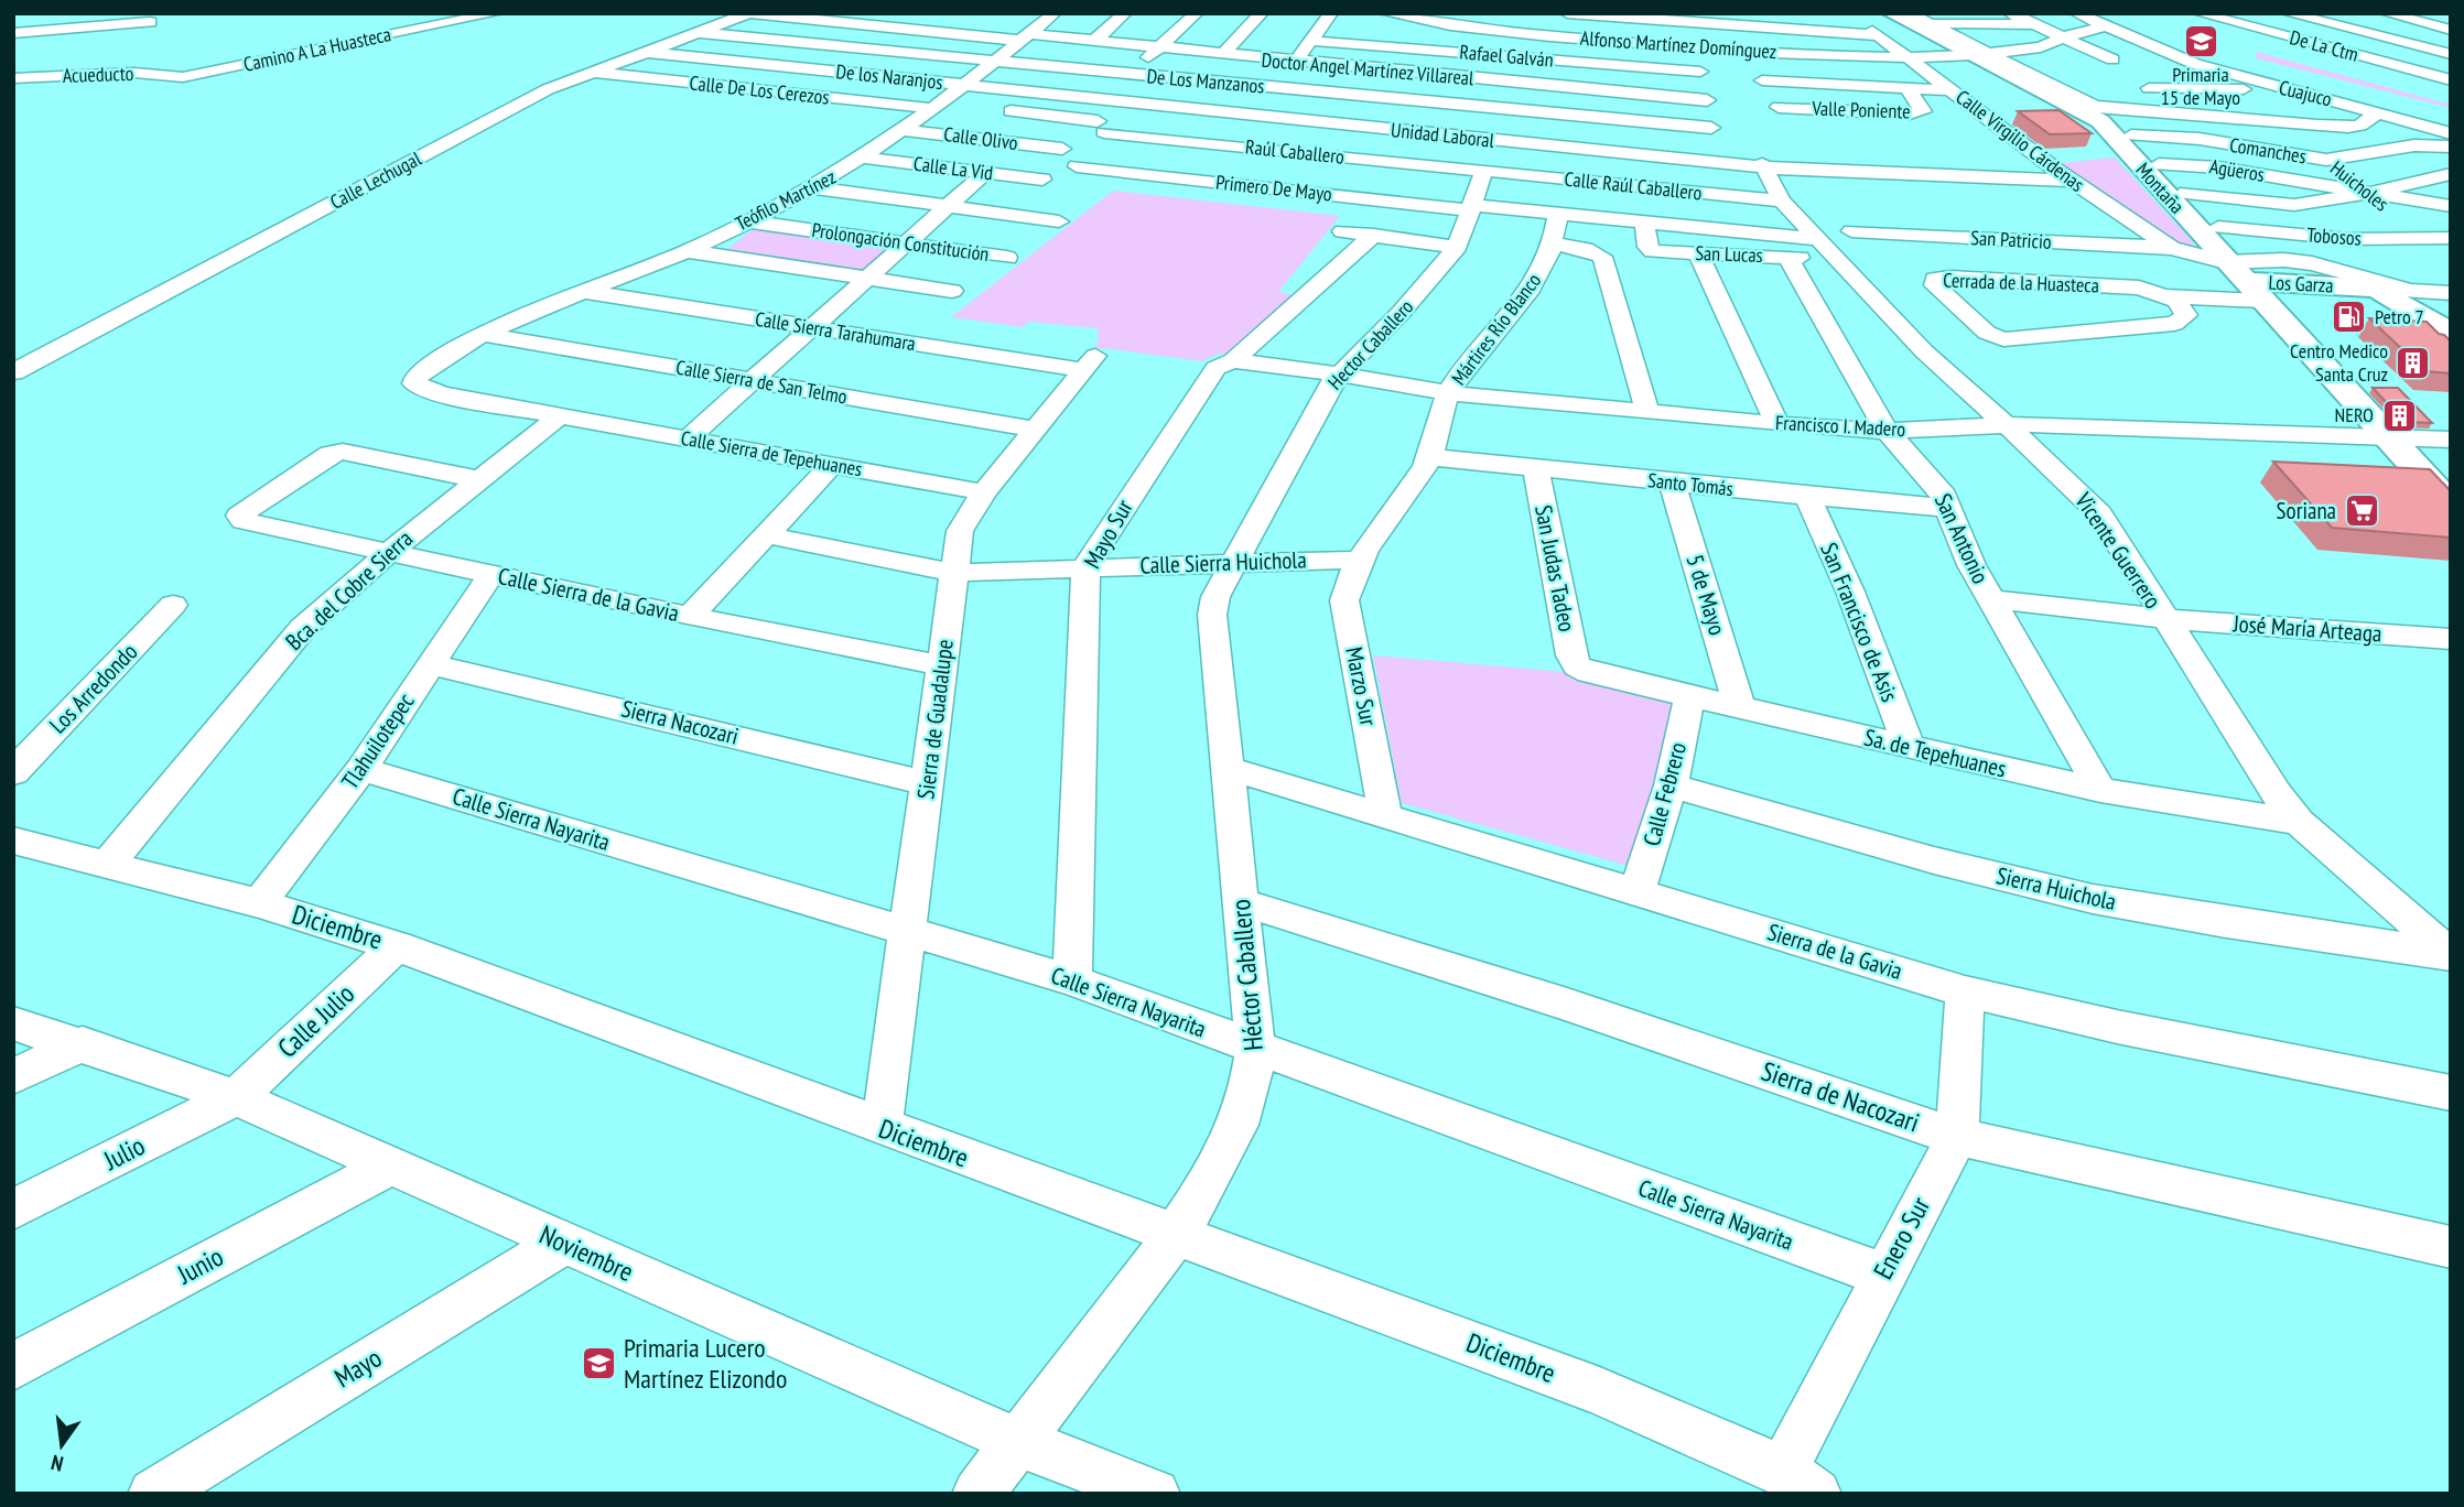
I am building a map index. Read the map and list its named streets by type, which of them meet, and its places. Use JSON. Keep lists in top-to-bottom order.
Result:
{
  "streets": {
    "main road": ["Montaña", "Los Garza"],
    "street": [
      "Alfonso Martínez Domínguez",
      "De La Ctm",
      "Camino A La Huasteca",
      "Rafael Galván",
      "Doctor Angel Martínez Villareal",
      "Acueducto",
      "De los Naranjos",
      "De Los Manzanos",
      "Calle De Los Cerezos",
      "Cuajuco",
      "Valle Poniente",
      "Unidad Laboral",
      "Calle Olivo",
      "Calle Virgilio Cárdenas",
      "Comanches",
      "Raúl Caballero",
      "Calle La Vid",
      "Agüeros",
      "Calle Lechugal",
      "Calle Raúl Caballero",
      "Huicholes",
      "Primero De Mayo",
      "Teófilo Martínez",
      "Tobosos",
      "San Patricio",
      "Prolongación Constitución",
      "San Lucas",
      "Cerrada de la Huasteca",
      "Mártires Río Blanco",
      "Calle Sierra Tarahumara",
      "Hector Caballero",
      "Calle Sierra de San Telmo",
      "Francisco I. Madero",
      "Calle Sierra de Tepehuanes",
      "Santo Tomás",
      "Mayo Sur",
      "San Antonio",
      "Vicente Guerrero",
      "Calle Sierra Huichola",
      "San Judas Tadeo",
      "Bca. del Cobre Sierra",
      "Calle Sierra de la Gavia",
      "5 de Mayo",
      "San Francisco de Asis",
      "José María Arteaga",
      "Marzo Sur",
      "Los Arredondo",
      "Sierra de Guadalupe",
      "Sierra Nacozari",
      "Tlahuilotepec",
      "Sa. de Tepehuanes",
      "Calle Febrero",
      "Calle Sierra Nayarita",
      "Sierra Huichola",
      "Diciembre",
      "Sierra de la Gavia",
      "Héctor Caballero",
      "Calle Julio",
      "Sierra de Nacozari",
      "Julio",
      "Enero Sur",
      "Noviembre",
      "Junio",
      "Mayo"
    ]
  },
  "crossings": [
    ["Alfonso Martínez Domínguez", "Cuajuco"],
    ["Alfonso Martínez Domínguez", "Calle Virgilio Cárdenas"],
    ["Alfonso Martínez Domínguez", "Montaña"],
    ["Camino A La Huasteca", "Acueducto"],
    ["Doctor Angel Martínez Villareal", "De Los Manzanos"],
    ["Doctor Angel Martínez Villareal", "Calle Lechugal"],
    ["Doctor Angel Martínez Villareal", "Teófilo Martínez"],
    ["De los Naranjos", "Unidad Laboral"],
    ["De los Naranjos", "Raúl Caballero"],
    ["De los Naranjos", "Calle Lechugal"],
    ["De los Naranjos", "Teófilo Martínez"],
    ["De Los Manzanos", "Calle Lechugal"],
    ["De Los Manzanos", "Teófilo Martínez"],
    ["Calle De Los Cerezos", "Calle Lechugal"],
    ["Calle De Los Cerezos", "Teófilo Martínez"],
    ["Cuajuco", "Comanches"],
    ["Valle Poniente", "Calle Virgilio Cárdenas"],
    ["Unidad Laboral", "Calle Virgilio Cárdenas"],
    ["Unidad Laboral", "Vicente Guerrero"],
    ["Calle Olivo", "Teófilo Martínez"],
    ["Calle Virgilio Cárdenas", "San Patricio"],
    ["Comanches", "Huicholes"],
    ["Comanches", "Montaña"],
    ["Raúl Caballero", "Calle Raúl Caballero"],
    ["Raúl Caballero", "Primero De Mayo"],
    ["Raúl Caballero", "Hector Caballero"],
    ["Calle La Vid", "Teófilo Martínez"],
    ["Agüeros", "Huicholes"],
    ["Agüeros", "Montaña"],
    ["Calle Raúl Caballero", "Hector Caballero"],
    ["Calle Raúl Caballero", "Vicente Guerrero"],
    ["Huicholes", "Tobosos"],
    ["Primero De Mayo", "San Lucas"],
    ["Primero De Mayo", "Mártires Río Blanco"],
    ["Primero De Mayo", "Hector Caballero"],
    ["Primero De Mayo", "Vicente Guerrero"],
    ["Montaña", "Tobosos"],
    ["Montaña", "Cerrada de la Huasteca"],
    ["Montaña", "Los Garza"],
    ["Montaña", "Francisco I. Madero"],
    ["Teófilo Martínez", "Prolongación Constitución"],
    ["Teófilo Martínez", "Calle Sierra Tarahumara"],
    ["Teófilo Martínez", "Calle Sierra de San Telmo"],
    ["Teófilo Martínez", "Calle Sierra de Tepehuanes"],
    ["San Lucas", "San Antonio"],
    ["San Lucas", "Vicente Guerrero"],
    ["Cerrada de la Huasteca", "Los Garza"],
    ["Mártires Río Blanco", "Francisco I. Madero"],
    ["Mártires Río Blanco", "Santo Tomás"],
    ["Mártires Río Blanco", "Calle Sierra Huichola"],
    ["Mártires Río Blanco", "Marzo Sur"],
    ["Calle Sierra Tarahumara", "Sierra de Guadalupe"],
    ["Hector Caballero", "Francisco I. Madero"],
    ["Hector Caballero", "Calle Sierra Huichola"],
    ["Hector Caballero", "Héctor Caballero"],
    ["Calle Sierra de San Telmo", "Calle Sierra de Tepehuanes"],
    ["Calle Sierra de San Telmo", "Sierra de Guadalupe"],
    ["Francisco I. Madero", "Mayo Sur"],
    ["Francisco I. Madero", "San Antonio"],
    ["Francisco I. Madero", "Vicente Guerrero"],
    ["Calle Sierra de Tepehuanes", "Bca. del Cobre Sierra"],
    ["Calle Sierra de Tepehuanes", "Sierra de Guadalupe"],
    ["Santo Tomás", "San Antonio"],
    ["Santo Tomás", "San Judas Tadeo"],
    ["Santo Tomás", "5 de Mayo"],
    ["Santo Tomás", "San Francisco de Asis"],
    ["Mayo Sur", "Calle Sierra Huichola"],
    ["Mayo Sur", "Calle Sierra Nayarita"],
    ["San Antonio", "José María Arteaga"],
    ["San Antonio", "Sa. de Tepehuanes"],
    ["Vicente Guerrero", "José María Arteaga"],
    ["Vicente Guerrero", "Sa. de Tepehuanes"],
    ["Vicente Guerrero", "Sierra Huichola"],
    ["Calle Sierra Huichola", "Marzo Sur"],
    ["Calle Sierra Huichola", "Sierra de Guadalupe"],
    ["Calle Sierra Huichola", "Héctor Caballero"],
    ["San Judas Tadeo", "Sa. de Tepehuanes"],
    ["Bca. del Cobre Sierra", "Calle Sierra de la Gavia"],
    ["Bca. del Cobre Sierra", "Diciembre"],
    ["Calle Sierra de la Gavia", "Sierra de Guadalupe"],
    ["Calle Sierra de la Gavia", "Tlahuilotepec"],
    ["5 de Mayo", "Sa. de Tepehuanes"],
    ["San Francisco de Asis", "Sa. de Tepehuanes"],
    ["Marzo Sur", "Sierra de la Gavia"],
    ["Sierra de Guadalupe", "Sierra Nacozari"],
    ["Sierra de Guadalupe", "Calle Sierra Nayarita"],
    ["Sierra de Guadalupe", "Diciembre"],
    ["Sierra Nacozari", "Tlahuilotepec"],
    ["Tlahuilotepec", "Calle Sierra Nayarita"],
    ["Tlahuilotepec", "Diciembre"],
    ["Sa. de Tepehuanes", "Calle Febrero"],
    ["Calle Febrero", "Sierra Huichola"],
    ["Calle Febrero", "Sierra de la Gavia"],
    ["Calle Sierra Nayarita", "Héctor Caballero"],
    ["Calle Sierra Nayarita", "Enero Sur"],
    ["Diciembre", "Héctor Caballero"],
    ["Diciembre", "Calle Julio"],
    ["Diciembre", "Enero Sur"],
    ["Sierra de la Gavia", "Héctor Caballero"],
    ["Sierra de la Gavia", "Enero Sur"],
    ["Héctor Caballero", "Sierra de Nacozari"],
    ["Héctor Caballero", "Noviembre"],
    ["Calle Julio", "Julio"],
    ["Calle Julio", "Noviembre"],
    ["Sierra de Nacozari", "Enero Sur"],
    ["Julio", "Noviembre"],
    ["Noviembre", "Junio"],
    ["Noviembre", "Mayo"]
  ],
  "places": {
    "school or university": ["Primaria 15 de Mayo", "Primaria Lucero Martínez Elizondo"],
    "fuel station": ["Petro 7"],
    "building": ["Centro Medico Santa Cruz", "NERO"],
    "supermarket": ["Soriana"]
  },
  "north": "bottom"
}
